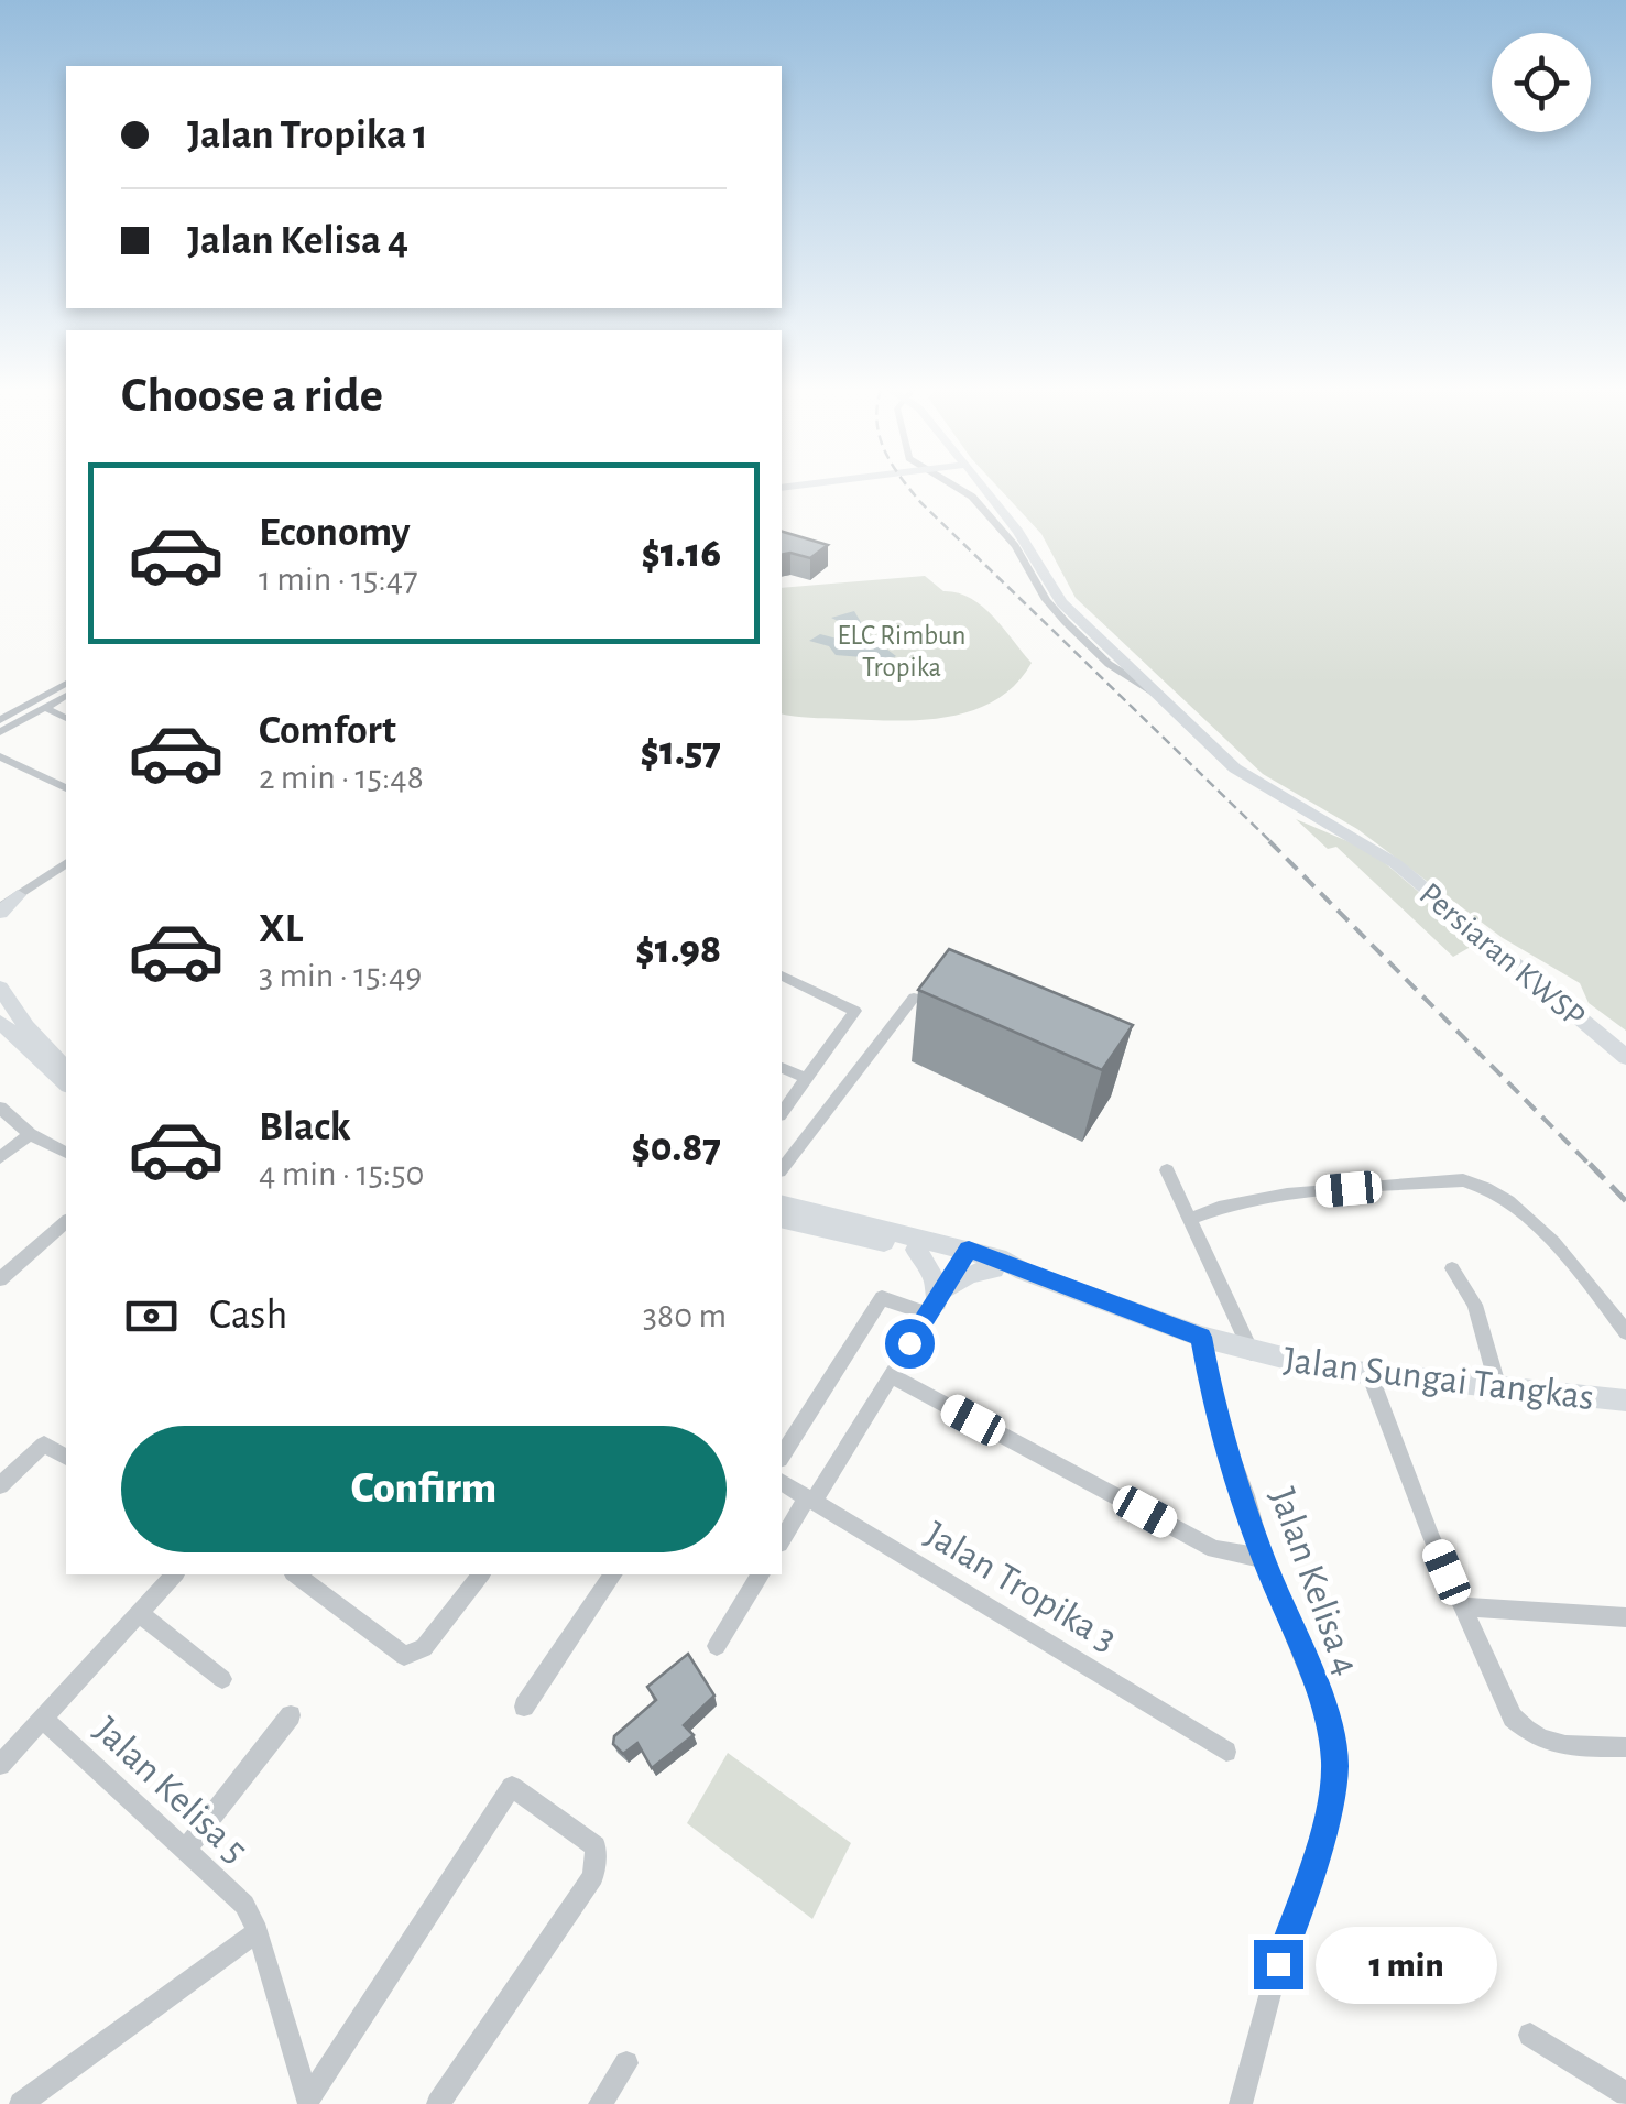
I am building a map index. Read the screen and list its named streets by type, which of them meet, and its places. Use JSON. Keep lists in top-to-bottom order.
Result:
{
  "streets": {
    "street": [
      "Persiaran KWSP",
      "Jalan Sungai Tangkas",
      "Jalan Kelisa 4",
      "Jalan Tropika 3",
      "Jalan Kelisa 5"
    ]
  },
  "crossings": [
    ["Jalan Sungai Tangkas", "Jalan Kelisa 4"]
  ],
  "parks": ["ELC Rimbun Tropika"],
  "page": {
    "banner": ["Jalan Tropika 1", "Jalan Kelisa 4"],
    "heading": "Choose a ride",
    "list": [
      {
        "name": "Economy",
        "note": "1 min · 15:47",
        "value": "$1.16"
      },
      {
        "name": "Comfort",
        "note": "2 min · 15:48",
        "value": "$1.57"
      },
      {
        "name": "XL",
        "note": "3 min · 15:49",
        "value": "$1.98"
      },
      {
        "name": "Black",
        "note": "4 min · 15:50",
        "value": "$0.87"
      }
    ],
    "pay": ["Cash", "380 m"],
    "buttons": "Confirm",
    "bubble": "1 min"
  }
}
